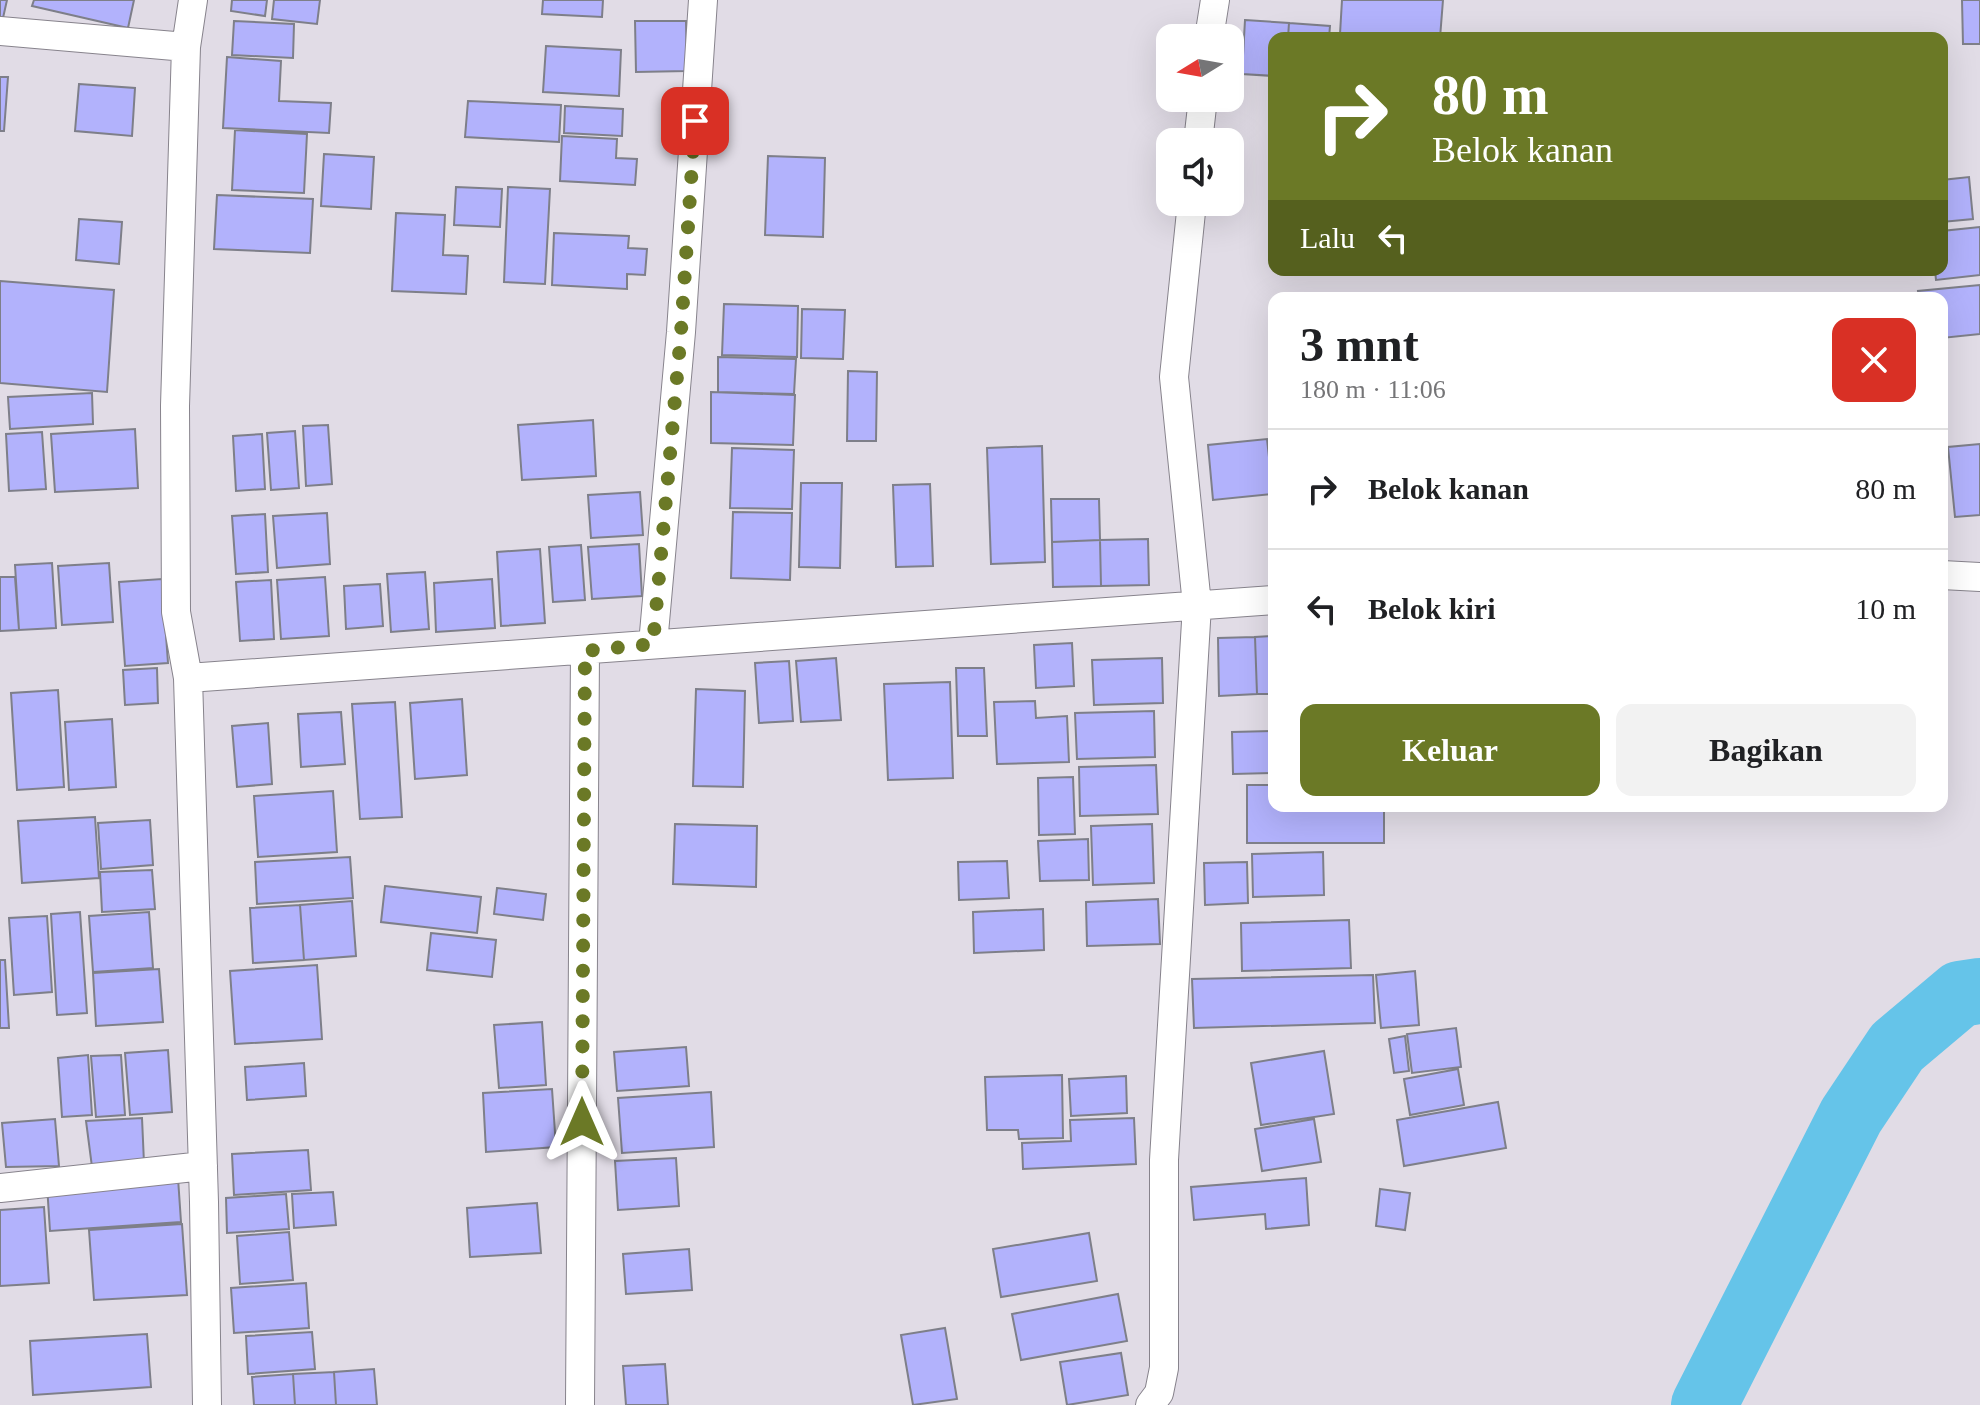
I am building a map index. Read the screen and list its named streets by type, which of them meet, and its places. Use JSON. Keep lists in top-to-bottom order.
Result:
{
  "north": "left",
  "page": {
    "turn": ["80 m", "Belok kanan"],
    "then": "Lalu",
    "heading": ["3 mnt", "180 m · 11:06"],
    "list": [
      {
        "name": "Belok kanan",
        "value": "80 m"
      },
      {
        "name": "Belok kiri",
        "value": "10 m"
      }
    ],
    "buttons": ["Keluar", "Bagikan"]
  }
}
